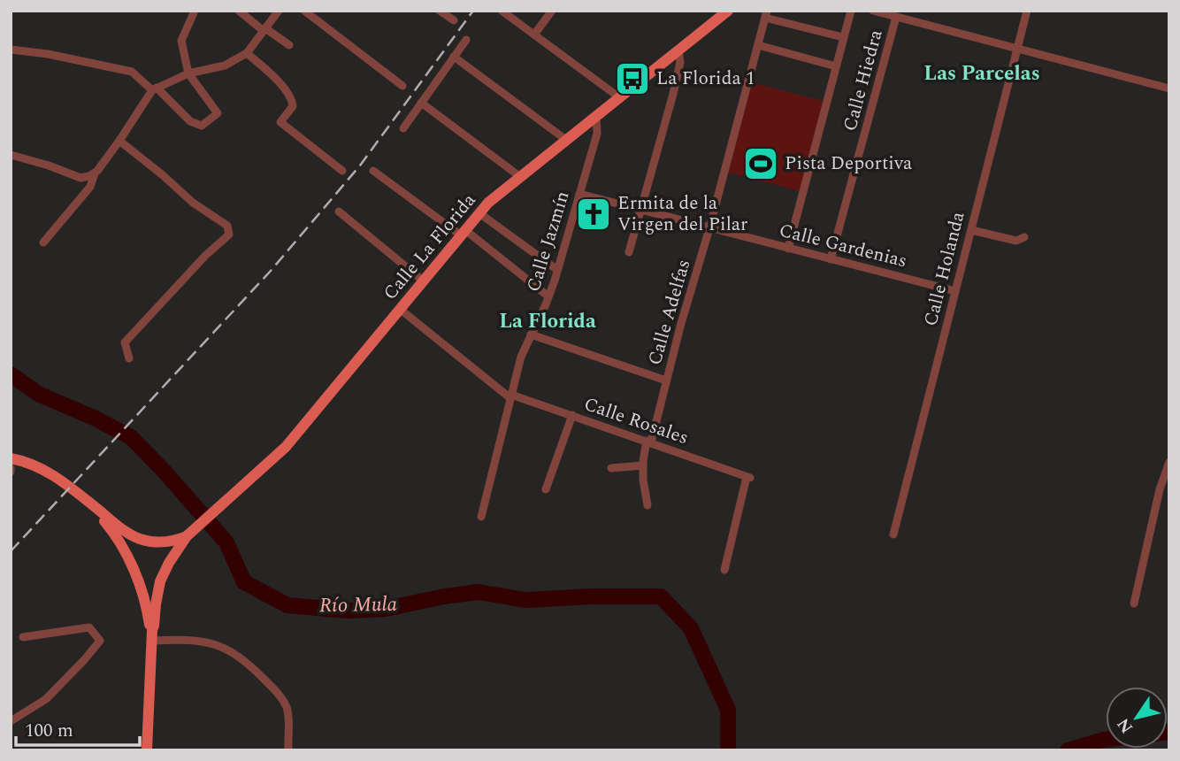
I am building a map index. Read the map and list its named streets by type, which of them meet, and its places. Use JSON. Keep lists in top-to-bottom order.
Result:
{
  "streets": {
    "main road": ["Calle La Florida"],
    "street": [
      "Calle Hiedra",
      "Calle Jazmín",
      "Calle Gardenias",
      "Calle Holanda",
      "Calle Adelfas",
      "Calle Rosales"
    ]
  },
  "crossings": [
    ["Calle Hiedra", "Calle Gardenias"],
    ["Calle Jazmín", "Calle Gardenias"],
    ["Calle Jazmín", "Calle La Florida"],
    ["Calle Jazmín", "Calle Rosales"],
    ["Calle Gardenias", "Calle Holanda"],
    ["Calle Gardenias", "Calle Adelfas"],
    ["Calle La Florida", "Calle Rosales"],
    ["Calle Adelfas", "Calle Rosales"]
  ],
  "districts": ["Las Parcelas", "La Florida"],
  "water": ["Río Mula"],
  "places": {
    "bus stop": ["La Florida 1"],
    "sports": ["Pista Deportiva"],
    "church": ["Ermita de la Virgen del Pilar"]
  },
  "scale_bar": "100 m",
  "north": "bottom left"
}
